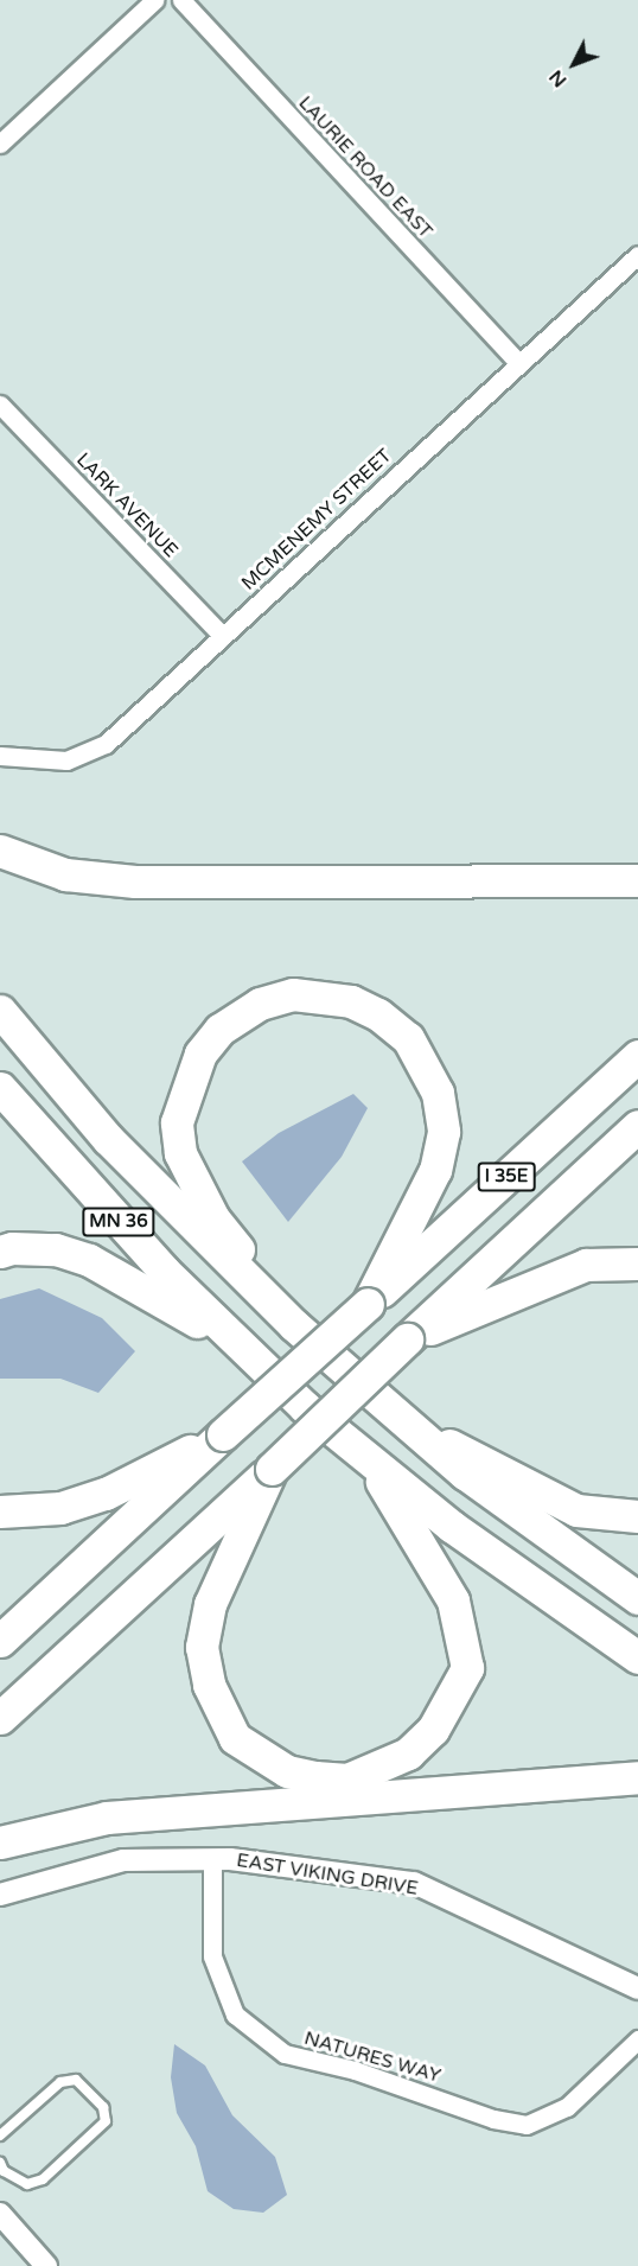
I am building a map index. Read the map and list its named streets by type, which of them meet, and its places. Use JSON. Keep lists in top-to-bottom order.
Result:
{
  "streets": {
    "highway": ["I 35E", "MN 36"],
    "street": [
      "LAURIE ROAD EAST",
      "LARK AVENUE",
      "MCMENEMY STREET",
      "EAST VIKING DRIVE",
      "NATURES WAY"
    ]
  },
  "crossings": [
    ["LAURIE ROAD EAST", "MCMENEMY STREET"],
    ["LARK AVENUE", "MCMENEMY STREET"],
    ["EAST VIKING DRIVE", "NATURES WAY"]
  ],
  "north": "bottom left"
}
